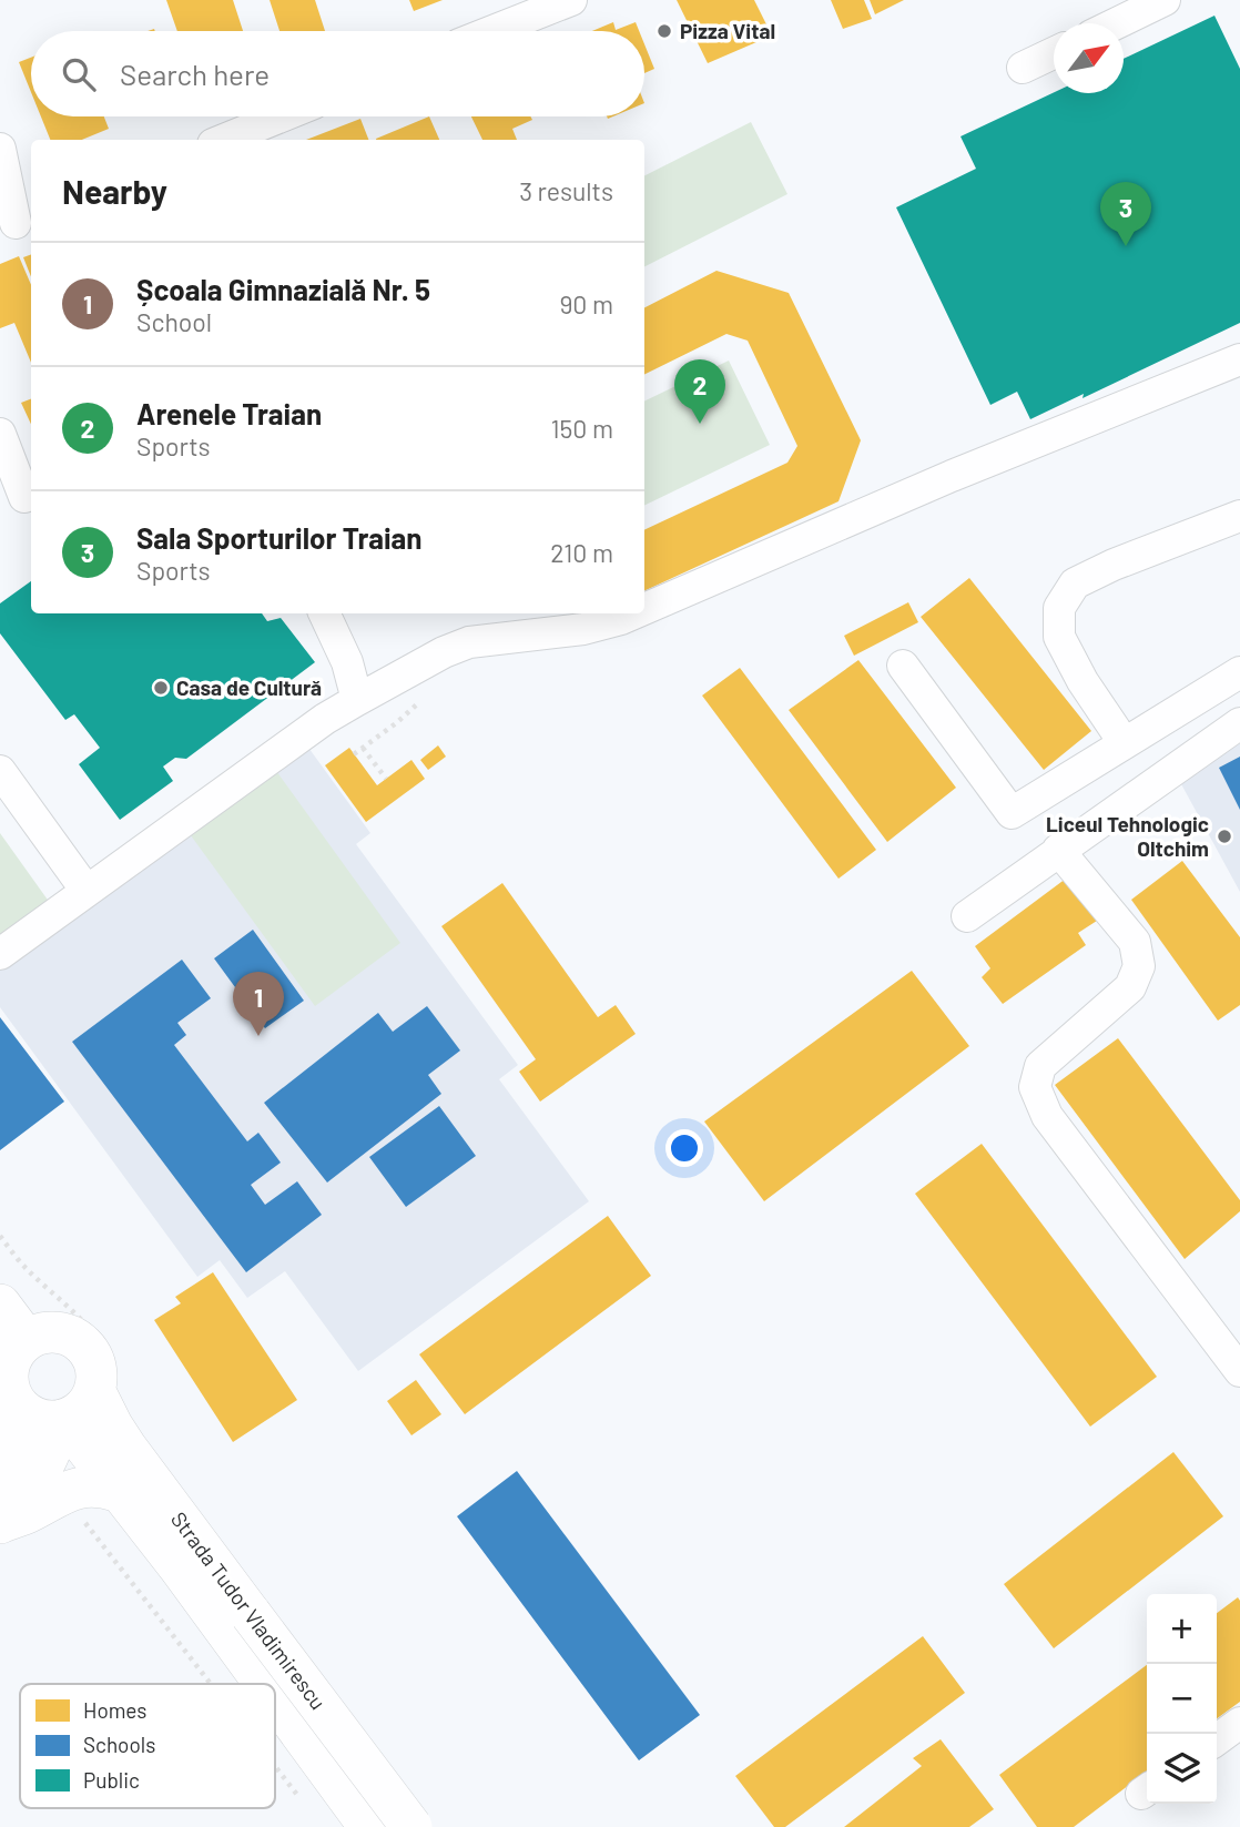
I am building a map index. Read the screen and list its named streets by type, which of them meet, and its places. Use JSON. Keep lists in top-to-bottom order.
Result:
{
  "streets": {
    "main road": ["Strada Tudor Vladimirescu"]
  },
  "places": ["Pizza Vital", "Casa de Cultură", "Liceul Tehnologic Oltchim"],
  "legend": ["Homes", "Schools", "Public"],
  "north": "top right",
  "page": {
    "search": "Search here",
    "heading": ["Nearby", "3 results"],
    "pins": ["3", "2", "1"],
    "list": [
      {
        "mark": "1",
        "name": "Școala Gimnazială Nr. 5",
        "note": "School",
        "value": "90 m"
      },
      {
        "mark": "2",
        "name": "Arenele Traian",
        "note": "Sports",
        "value": "150 m"
      },
      {
        "mark": "3",
        "name": "Sala Sporturilor Traian",
        "note": "Sports",
        "value": "210 m"
      }
    ],
    "map_buttons": ["+", "−"]
  }
}
